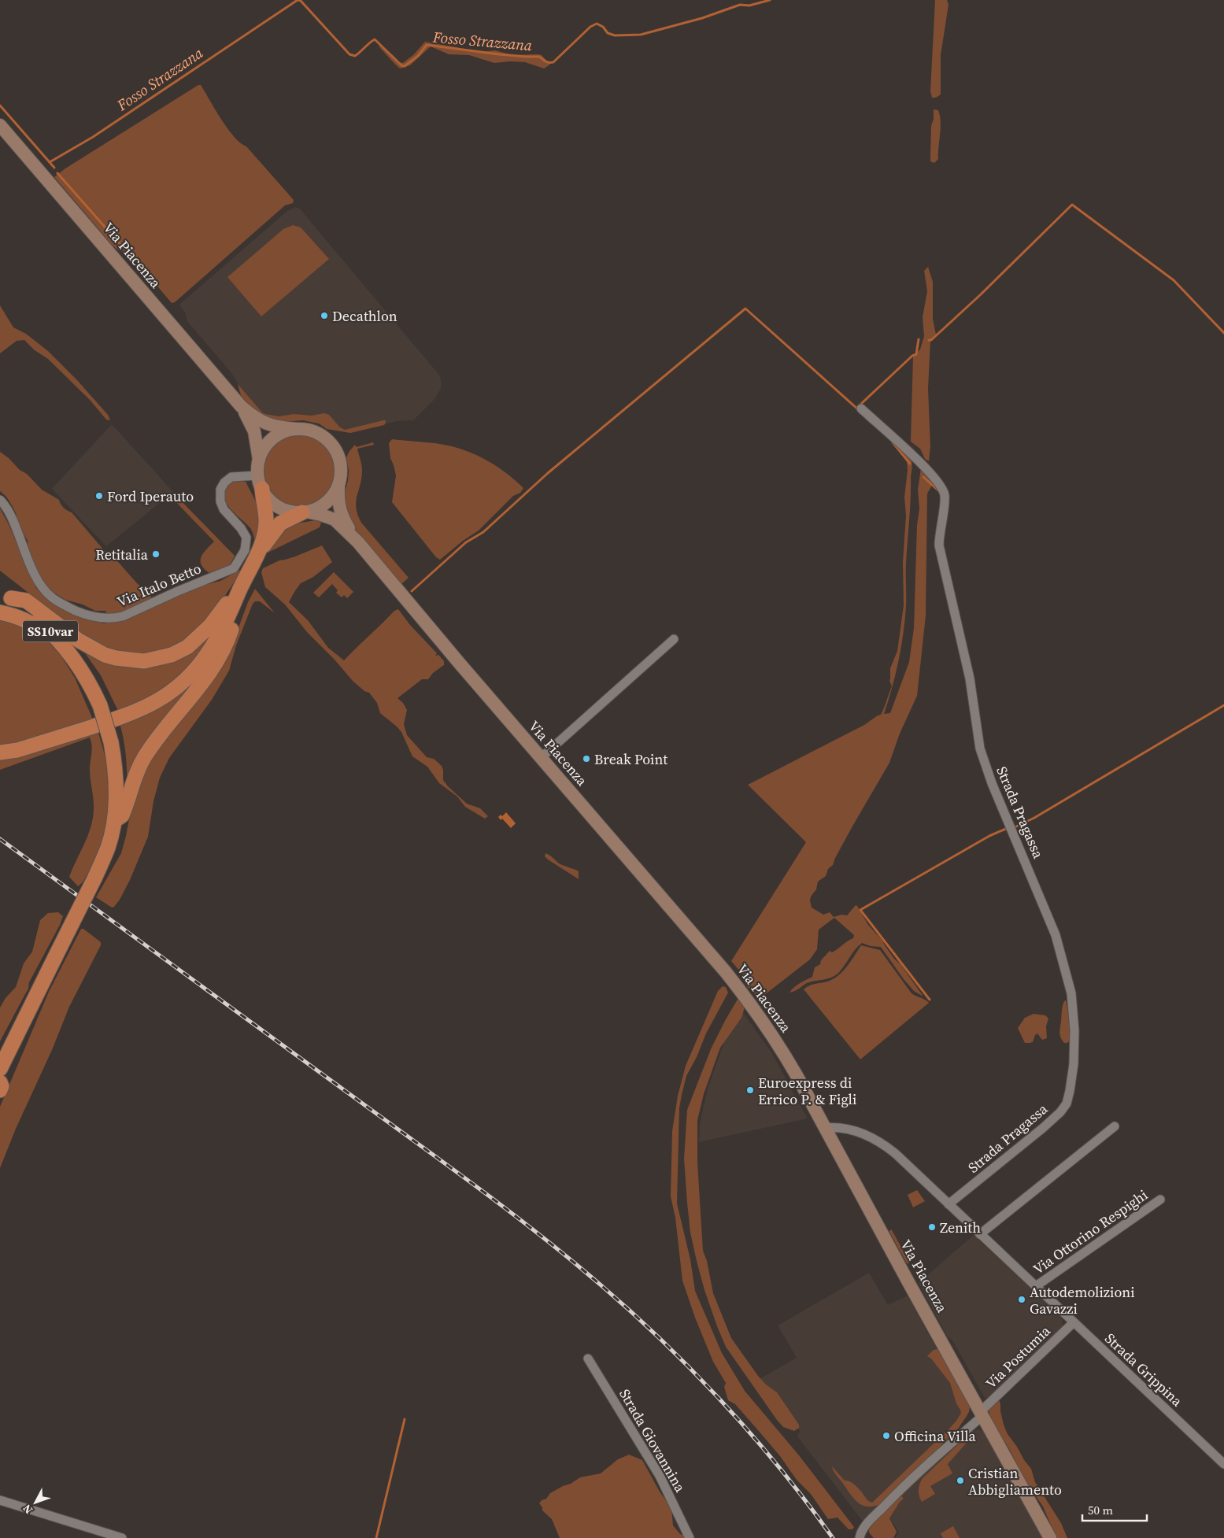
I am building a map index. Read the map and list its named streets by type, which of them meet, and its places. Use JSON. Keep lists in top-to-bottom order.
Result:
{
  "streets": {
    "highway": ["SS10var"],
    "main road": ["Via Piacenza"],
    "street": [
      "Via Italo Betto",
      "Strada Pragassa",
      "Via Ottorino Respighi",
      "Via Postumia",
      "Strada Grippina",
      "Strada Giovannina"
    ]
  },
  "crossings": [
    ["Via Piacenza", "Via Italo Betto"],
    ["Via Piacenza", "Via Postumia"],
    ["Via Piacenza", "Strada Grippina"],
    ["Strada Pragassa", "Strada Grippina"],
    ["Via Ottorino Respighi", "Strada Grippina"],
    ["Via Postumia", "Strada Grippina"]
  ],
  "water": ["Fosso Strazzana"],
  "places": [
    "Decathlon",
    "Ford Iperauto",
    "Retitalia",
    "Break Point",
    "Euroexpress di Errico P. & Figli",
    "Zenith",
    "Autodemolizioni Gavazzi",
    "Officina Villa",
    "Cristian Abbigliamento"
  ],
  "scale_bar": "50 m",
  "north": "bottom left"
}
